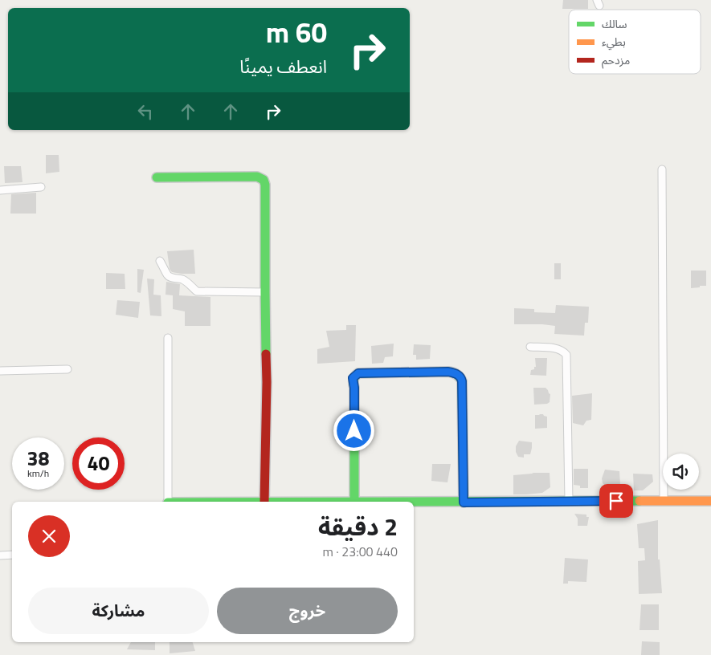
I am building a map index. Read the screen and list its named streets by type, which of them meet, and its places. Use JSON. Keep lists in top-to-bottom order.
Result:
{
  "legend": ["سالك", "بطيء", "مزدحم"],
  "page": {
    "turn": ["60 m", "انعطف يمينًا"],
    "speed": "38 km/h",
    "limit": "40",
    "heading": ["2 دقيقة", "440 m · 23:00"],
    "buttons": ["خروج", "مشاركة"]
  }
}
